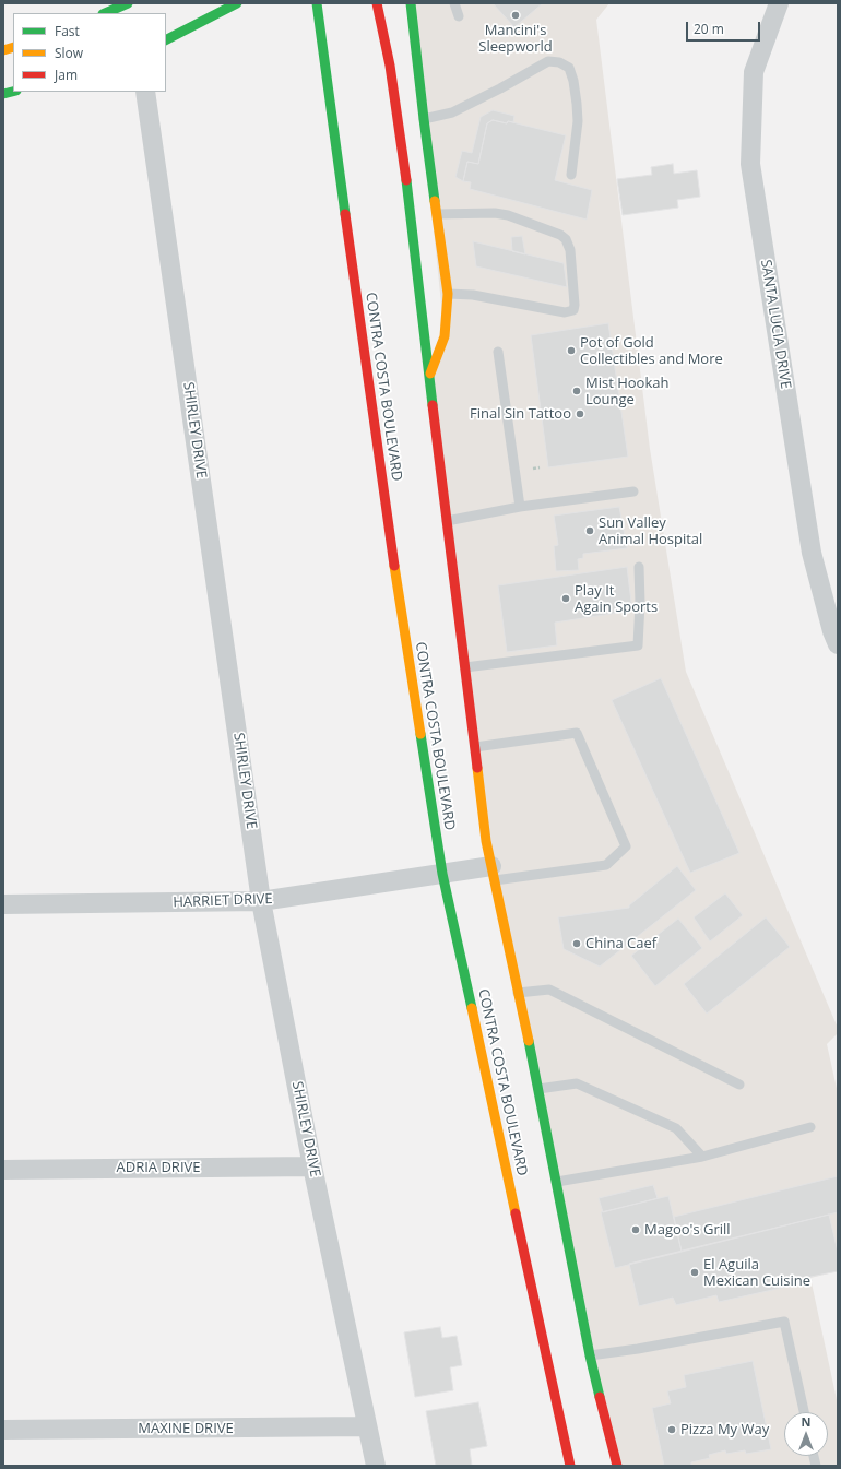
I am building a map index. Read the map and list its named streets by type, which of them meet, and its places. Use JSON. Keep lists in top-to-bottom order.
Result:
{
  "streets": {
    "main road": ["CONTRA COSTA BOULEVARD"],
    "street": [
      "SANTA LUCIA DRIVE",
      "SHIRLEY DRIVE",
      "HARRIET DRIVE",
      "ADRIA DRIVE",
      "MAXINE DRIVE"
    ]
  },
  "crossings": [
    ["CONTRA COSTA BOULEVARD", "HARRIET DRIVE"],
    ["SHIRLEY DRIVE", "HARRIET DRIVE"],
    ["SHIRLEY DRIVE", "ADRIA DRIVE"],
    ["SHIRLEY DRIVE", "MAXINE DRIVE"]
  ],
  "places": [
    "Mancini's Sleepworld",
    "Pot of Gold Collectibles and More",
    "Mist Hookah Lounge",
    "Final Sin Tattoo",
    "Sun Valley Animal Hospital",
    "Play It Again Sports",
    "China Caef",
    "Magoo's Grill",
    "El Aguila Mexican Cuisine",
    "Pizza My Way"
  ],
  "legend": ["Fast", "Slow", "Jam"],
  "scale_bar": "20 m",
  "north": "top"
}
